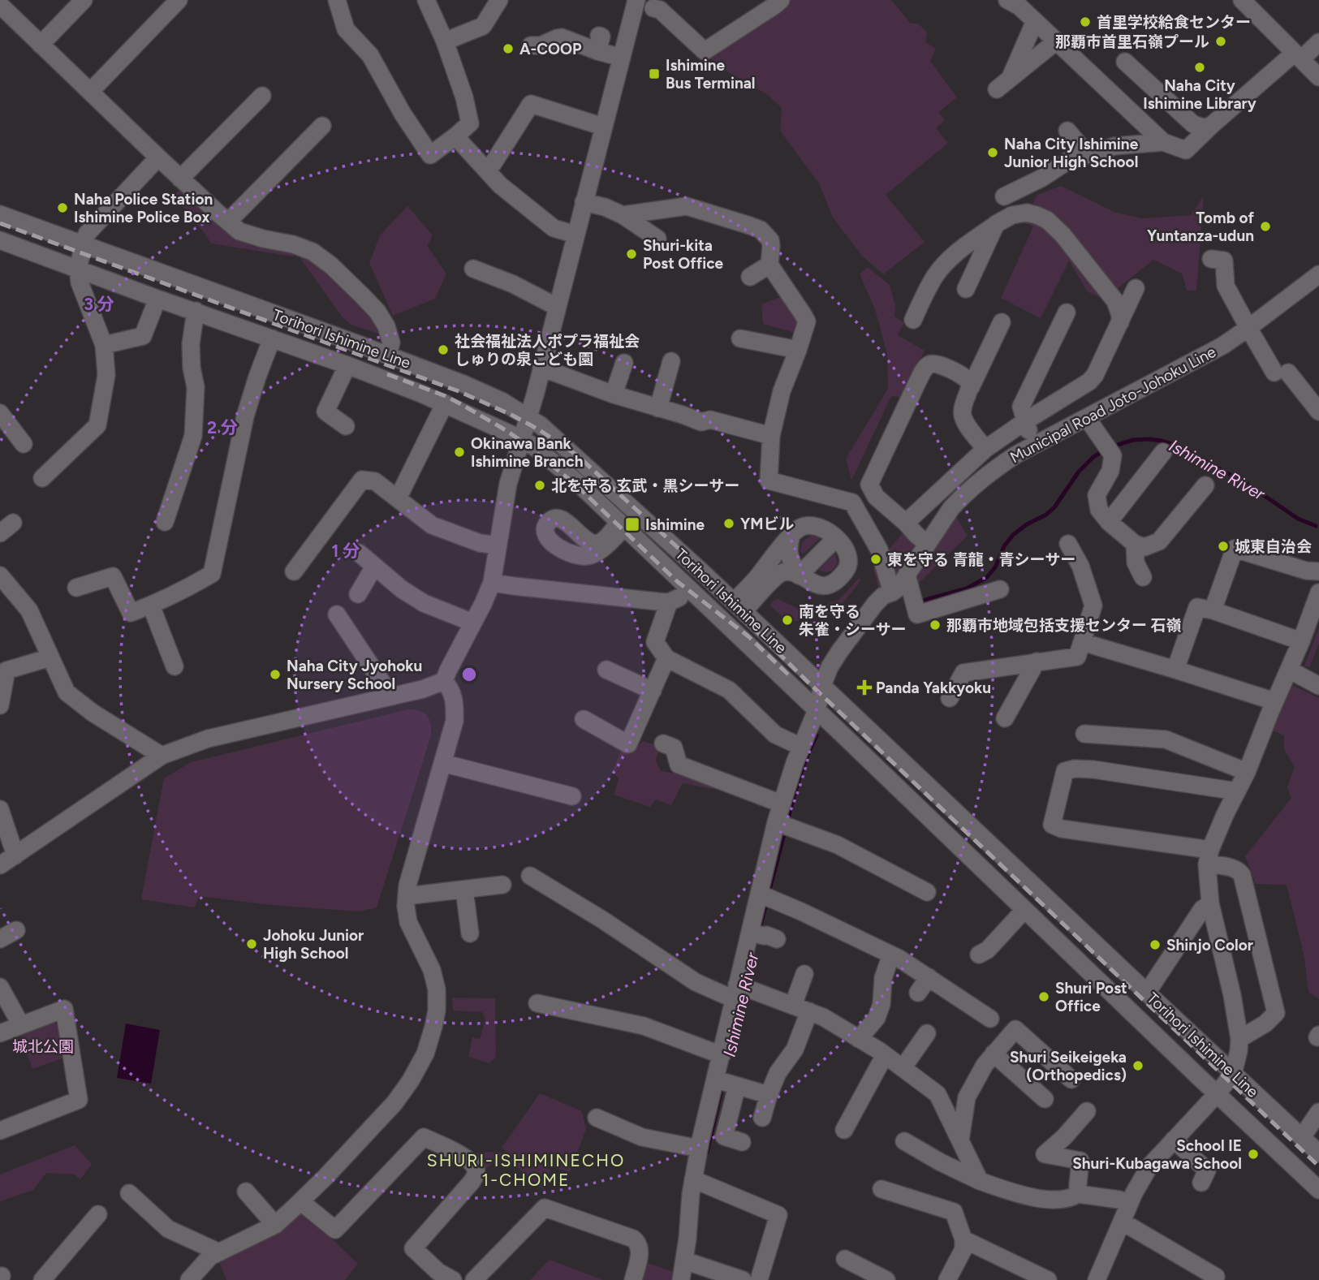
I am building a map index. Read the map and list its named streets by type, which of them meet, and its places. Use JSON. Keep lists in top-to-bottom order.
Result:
{
  "streets": {
    "street": ["Torihori Ishimine Line", "Municipal Road Joto-Johoku Line"]
  },
  "crossings": [
    ["Torihori Ishimine Line", "Municipal Road Joto-Johoku Line"]
  ],
  "districts": ["SHURI-ISHIMINECHO 1-CHOME"],
  "water": ["Ishimine River"],
  "parks": ["城北公園"],
  "places": {
    "other": [
      "首里学校給食センター",
      "那覇市首里石嶺プール",
      "A-COOP",
      "Naha City Ishimine Library",
      "Naha City Ishimine Junior High School",
      "Naha Police Station Ishimine Police Box",
      "Tomb of Yuntanza-udun",
      "Shuri-kita Post Office",
      "社会福祉法人ポプラ福祉会 しゅりの泉こども園",
      "Okinawa Bank Ishimine Branch",
      "北を守る 玄武・黒シーサー",
      "YMビル",
      "城東自治会",
      "東を守る 青龍・青シーサー",
      "南を守る 朱雀・シーサー",
      "那覇市地域包括支援センター 石嶺",
      "Naha City Jyohoku Nursery School",
      "Johoku Junior High School",
      "Shinjo Color",
      "Shuri Post Office",
      "Shuri Seikeigeka (Orthopedics)",
      "School IE Shuri-Kubagawa School"
    ],
    "transit": ["Ishimine Bus Terminal", "Ishimine"],
    "health": ["Panda Yakkyoku"]
  },
  "rings": ["3 分", "2 分", "1 分"]
}
